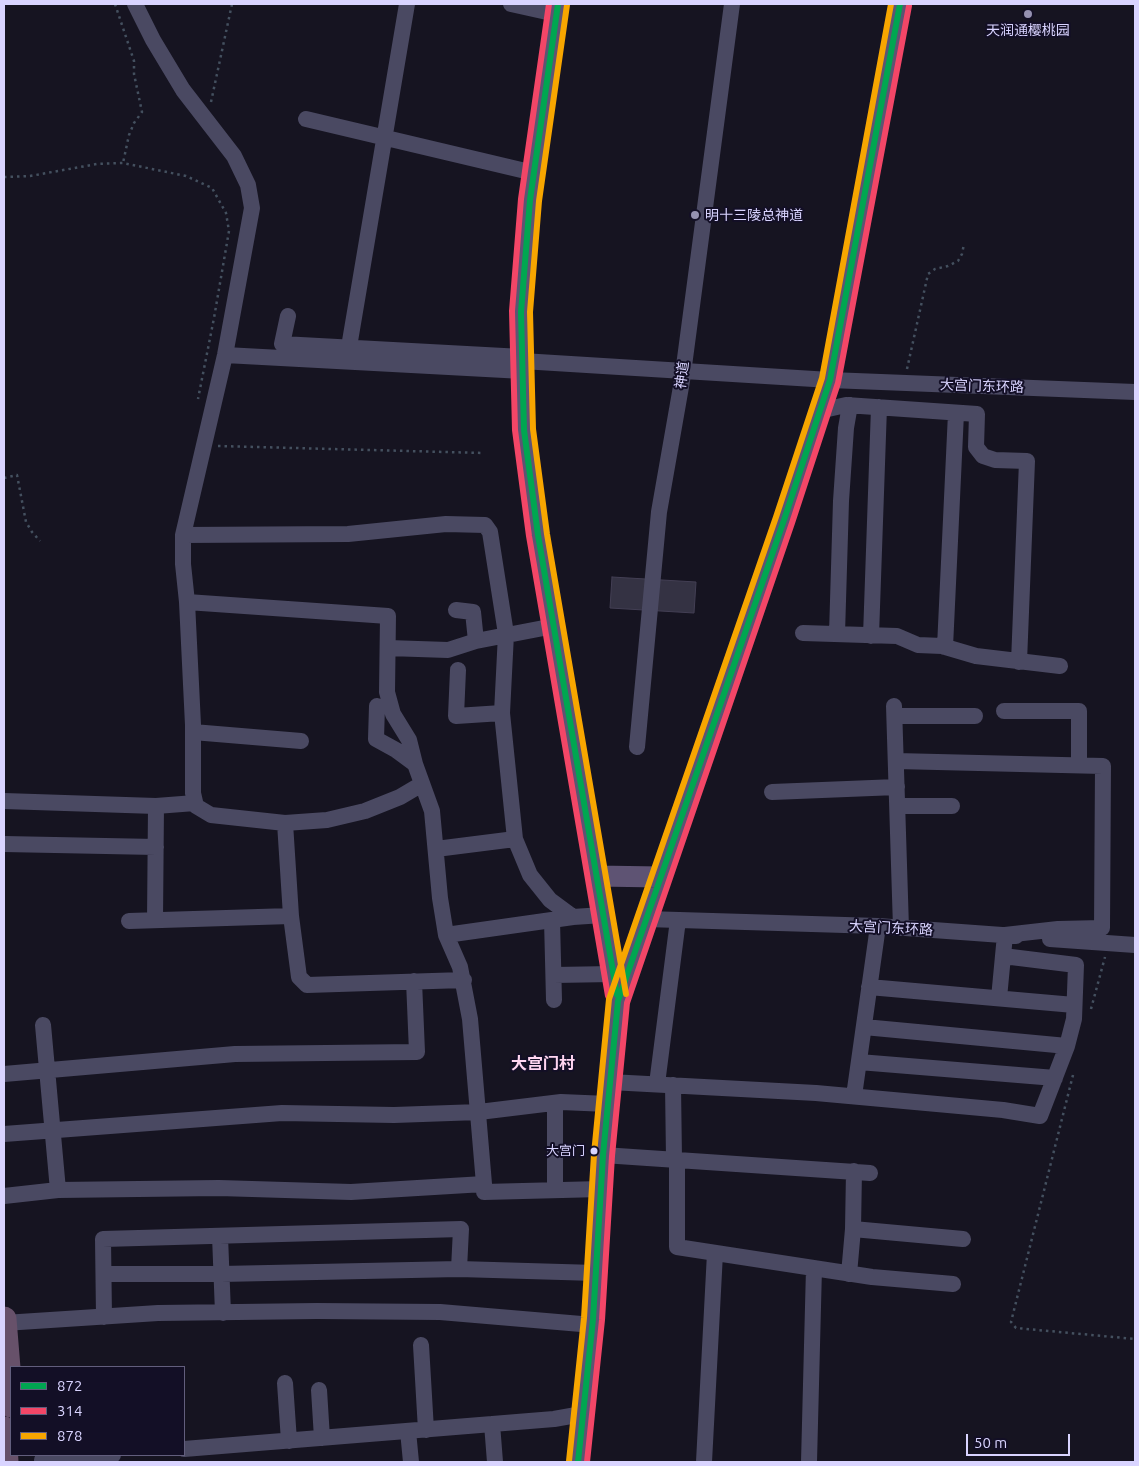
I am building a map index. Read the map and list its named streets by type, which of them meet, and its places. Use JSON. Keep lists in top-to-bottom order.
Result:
{
  "streets": {
    "street": ["神道", "大宫门东环路"]
  },
  "crossings": [
    ["神道", "大宫门东环路"]
  ],
  "districts": ["大宫门村"],
  "places": ["天润通樱桃园", "明十三陵总神道", "大宫门"],
  "lines": ["transit line 872", "transit line 314", "transit line 878"],
  "legend": ["872", "314", "878"],
  "scale_bar": "50 m"
}
